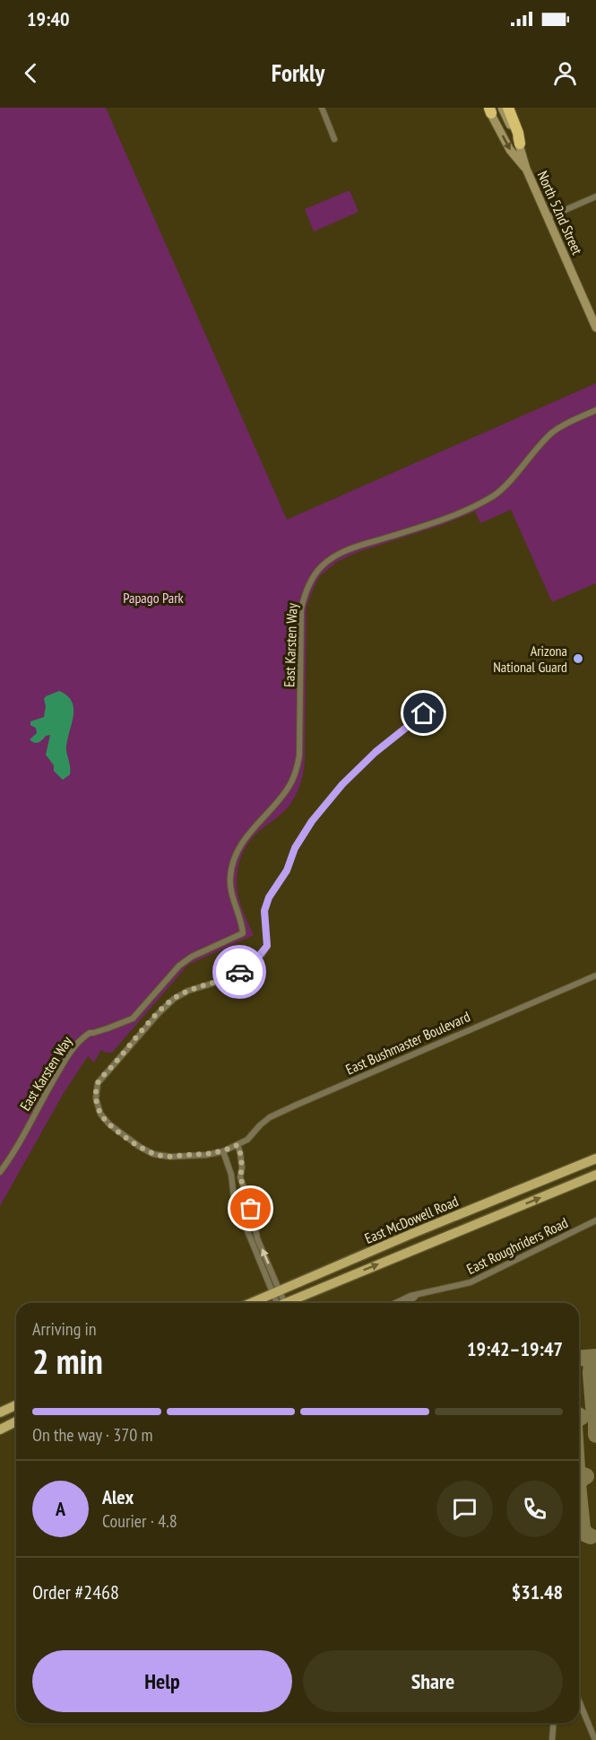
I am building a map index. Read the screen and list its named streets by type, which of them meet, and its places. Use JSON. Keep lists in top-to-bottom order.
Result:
{
  "streets": {
    "main road": ["North 52nd Street", "East McDowell Road"],
    "street": ["East Karsten Way", "East Bushmaster Boulevard", "East Roughriders Road"]
  },
  "parks": ["Papago Park"],
  "places": ["Arizona National Guard"],
  "page": {
    "status": "19:40",
    "header": "Forkly",
    "heading": ["2 min", "Arriving in", "19:42–19:47"],
    "panel": [
      "Alex",
      "Courier · 4.8",
      "Order #2468",
      "$31.48"
    ],
    "bar": "On the way · 370 m",
    "round": "A",
    "buttons": ["Help", "Share"]
  }
}
